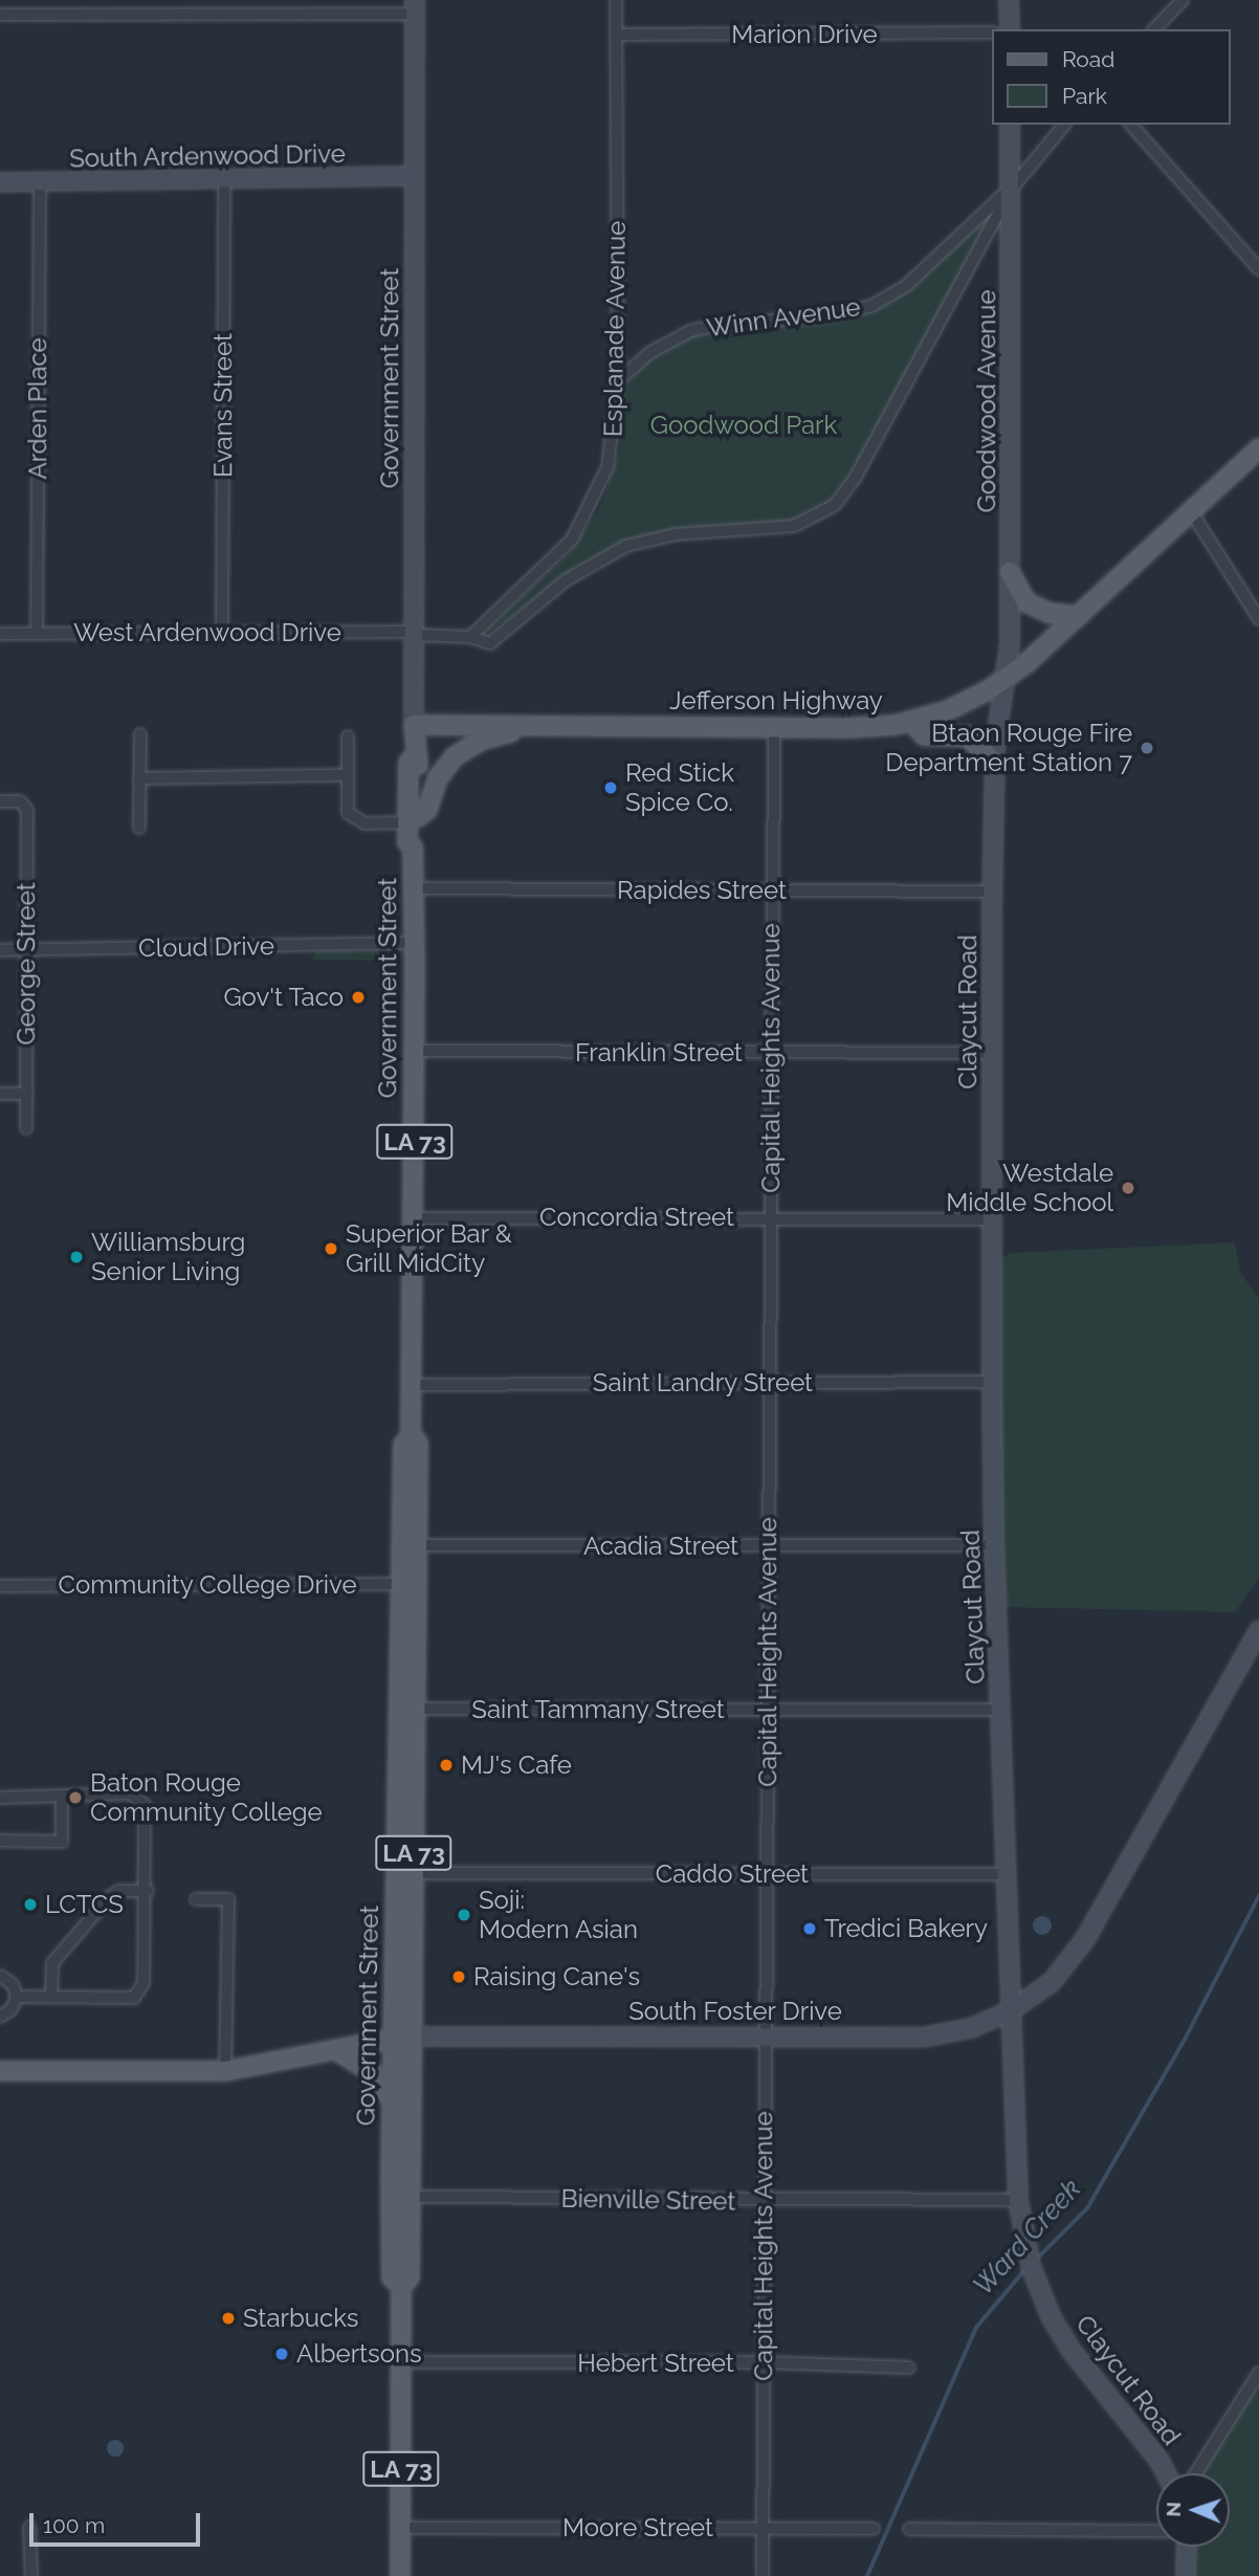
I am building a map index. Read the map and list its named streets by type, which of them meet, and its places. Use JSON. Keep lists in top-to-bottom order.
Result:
{
  "streets": {
    "main road": [
      "Government Street",
      "Jefferson Highway",
      "LA 73",
      "South Foster Drive"
    ],
    "street": [
      "Marion Drive",
      "South Ardenwood Drive",
      "Winn Avenue",
      "Esplanade Avenue",
      "Goodwood Avenue",
      "Evans Street",
      "Arden Place",
      "West Ardenwood Drive",
      "Rapides Street",
      "Cloud Drive",
      "George Street",
      "Claycut Road",
      "Franklin Street",
      "Capital Heights Avenue",
      "Concordia Street",
      "Saint Landry Street",
      "Acadia Street",
      "Community College Drive",
      "Saint Tammany Street",
      "Caddo Street",
      "Bienville Street",
      "Hebert Street",
      "Moore Street"
    ]
  },
  "crossings": [
    ["Marion Drive", "Esplanade Avenue"],
    ["South Ardenwood Drive", "Government Street"],
    ["South Ardenwood Drive", "Evans Street"],
    ["South Ardenwood Drive", "Arden Place"],
    ["Winn Avenue", "Esplanade Avenue"],
    ["Winn Avenue", "Goodwood Avenue"],
    ["Government Street", "West Ardenwood Drive"],
    ["Government Street", "Jefferson Highway"],
    ["Government Street", "Rapides Street"],
    ["Government Street", "Cloud Drive"],
    ["Government Street", "Franklin Street"],
    ["Government Street", "Concordia Street"],
    ["Government Street", "Saint Landry Street"],
    ["Government Street", "Acadia Street"],
    ["Government Street", "Community College Drive"],
    ["Government Street", "Saint Tammany Street"],
    ["Government Street", "Caddo Street"],
    ["Government Street", "South Foster Drive"],
    ["Government Street", "Bienville Street"],
    ["Government Street", "Hebert Street"],
    ["Government Street", "Moore Street"],
    ["Goodwood Avenue", "Jefferson Highway"],
    ["Goodwood Avenue", "Claycut Road"],
    ["Evans Street", "West Ardenwood Drive"],
    ["Arden Place", "West Ardenwood Drive"],
    ["Jefferson Highway", "Claycut Road"],
    ["Jefferson Highway", "Capital Heights Avenue"],
    ["Rapides Street", "Claycut Road"],
    ["Rapides Street", "Capital Heights Avenue"],
    ["Cloud Drive", "George Street"],
    ["Claycut Road", "Franklin Street"],
    ["Claycut Road", "Concordia Street"],
    ["Claycut Road", "Saint Landry Street"],
    ["Claycut Road", "Acadia Street"],
    ["Claycut Road", "Saint Tammany Street"],
    ["Claycut Road", "Caddo Street"],
    ["Claycut Road", "South Foster Drive"],
    ["Claycut Road", "Bienville Street"],
    ["Franklin Street", "Capital Heights Avenue"],
    ["Capital Heights Avenue", "Concordia Street"],
    ["Capital Heights Avenue", "Saint Landry Street"],
    ["Capital Heights Avenue", "Acadia Street"],
    ["Capital Heights Avenue", "Saint Tammany Street"],
    ["Capital Heights Avenue", "Caddo Street"],
    ["Capital Heights Avenue", "South Foster Drive"],
    ["Capital Heights Avenue", "Bienville Street"],
    ["Capital Heights Avenue", "Hebert Street"],
    ["Capital Heights Avenue", "Moore Street"]
  ],
  "water": ["Ward Creek"],
  "parks": ["Goodwood Park"],
  "places": [
    "Btaon Rouge Fire Department Station 7",
    "Red Stick Spice Co.",
    "Gov't Taco",
    "Westdale Middle School",
    "Superior Bar & Grill MidCity",
    "Williamsburg Senior Living",
    "MJ's Cafe",
    "Baton Rouge Community College",
    "LCTCS",
    "Soji: Modern Asian",
    "Tredici Bakery",
    "Raising Cane's",
    "Starbucks",
    "Albertsons"
  ],
  "legend": ["Road", "Park"],
  "scale_bar": "100 m",
  "north": "left"
}
